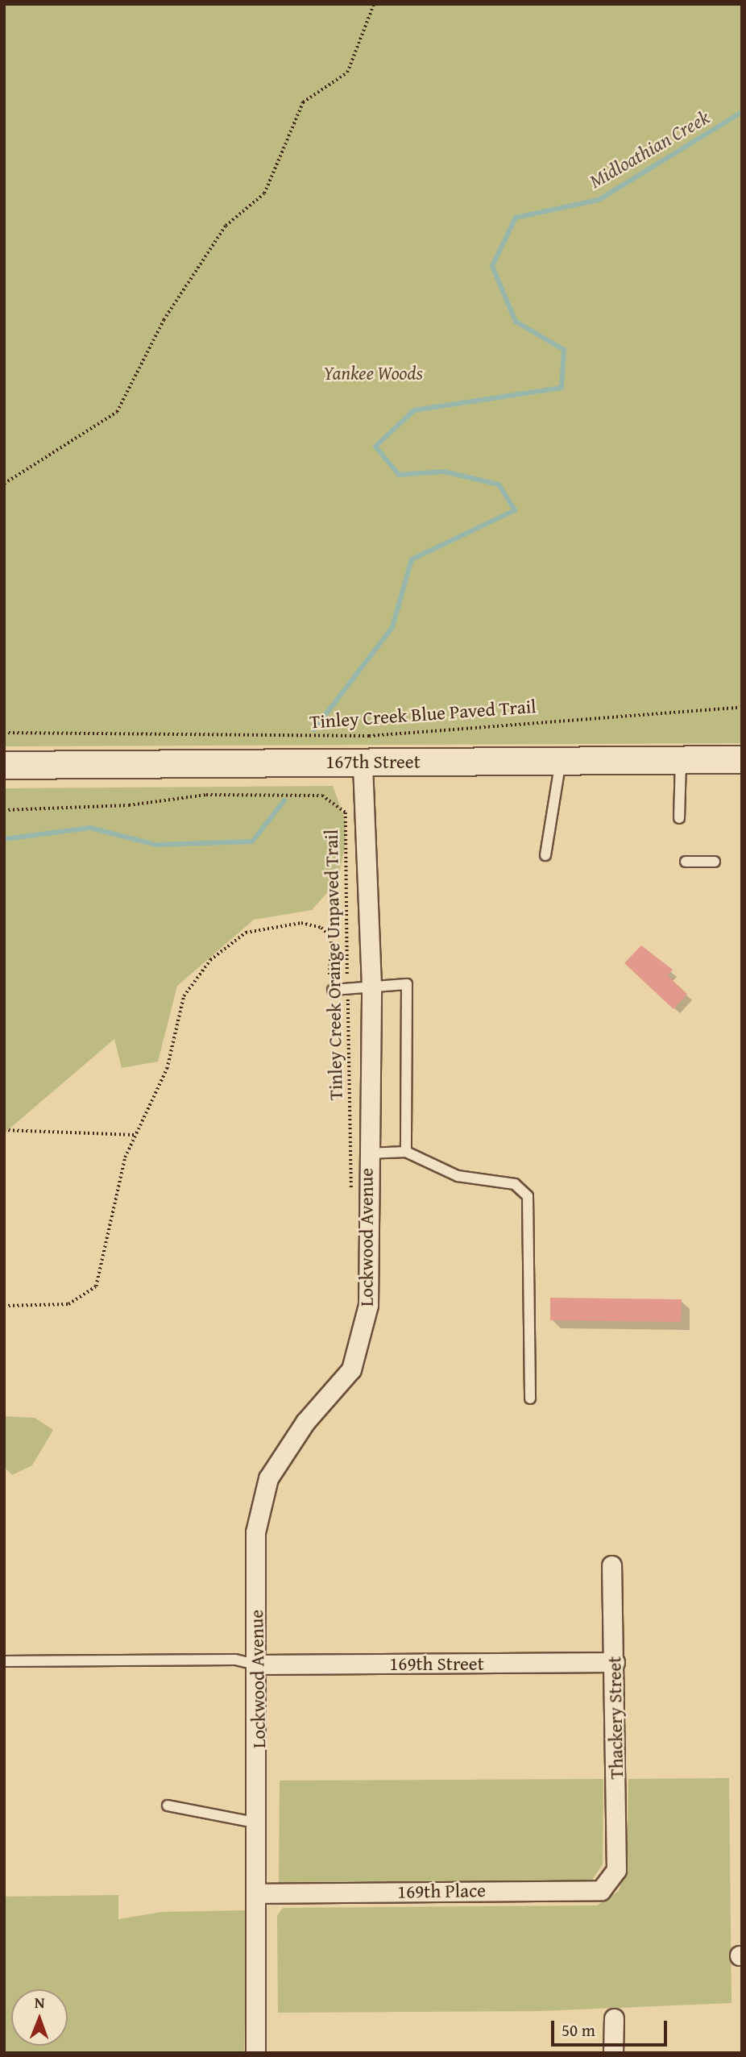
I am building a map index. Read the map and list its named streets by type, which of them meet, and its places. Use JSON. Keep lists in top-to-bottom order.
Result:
{
  "streets": {
    "main road": ["167th Street"],
    "street": [
      "Lockwood Avenue",
      "169th Street",
      "Thackery Street",
      "169th Place"
    ],
    "path": ["Tinley Creek Blue Paved Trail", "Tinley Creek Orange Unpaved Trail"]
  },
  "crossings": [
    ["167th Street", "Lockwood Avenue"],
    ["Lockwood Avenue", "169th Street"],
    ["Lockwood Avenue", "169th Place"],
    ["169th Street", "Thackery Street"],
    ["Thackery Street", "169th Place"]
  ],
  "water": ["Midloathian Creek"],
  "parks": ["Yankee Woods"],
  "scale_bar": "50 m",
  "north": "top"
}
